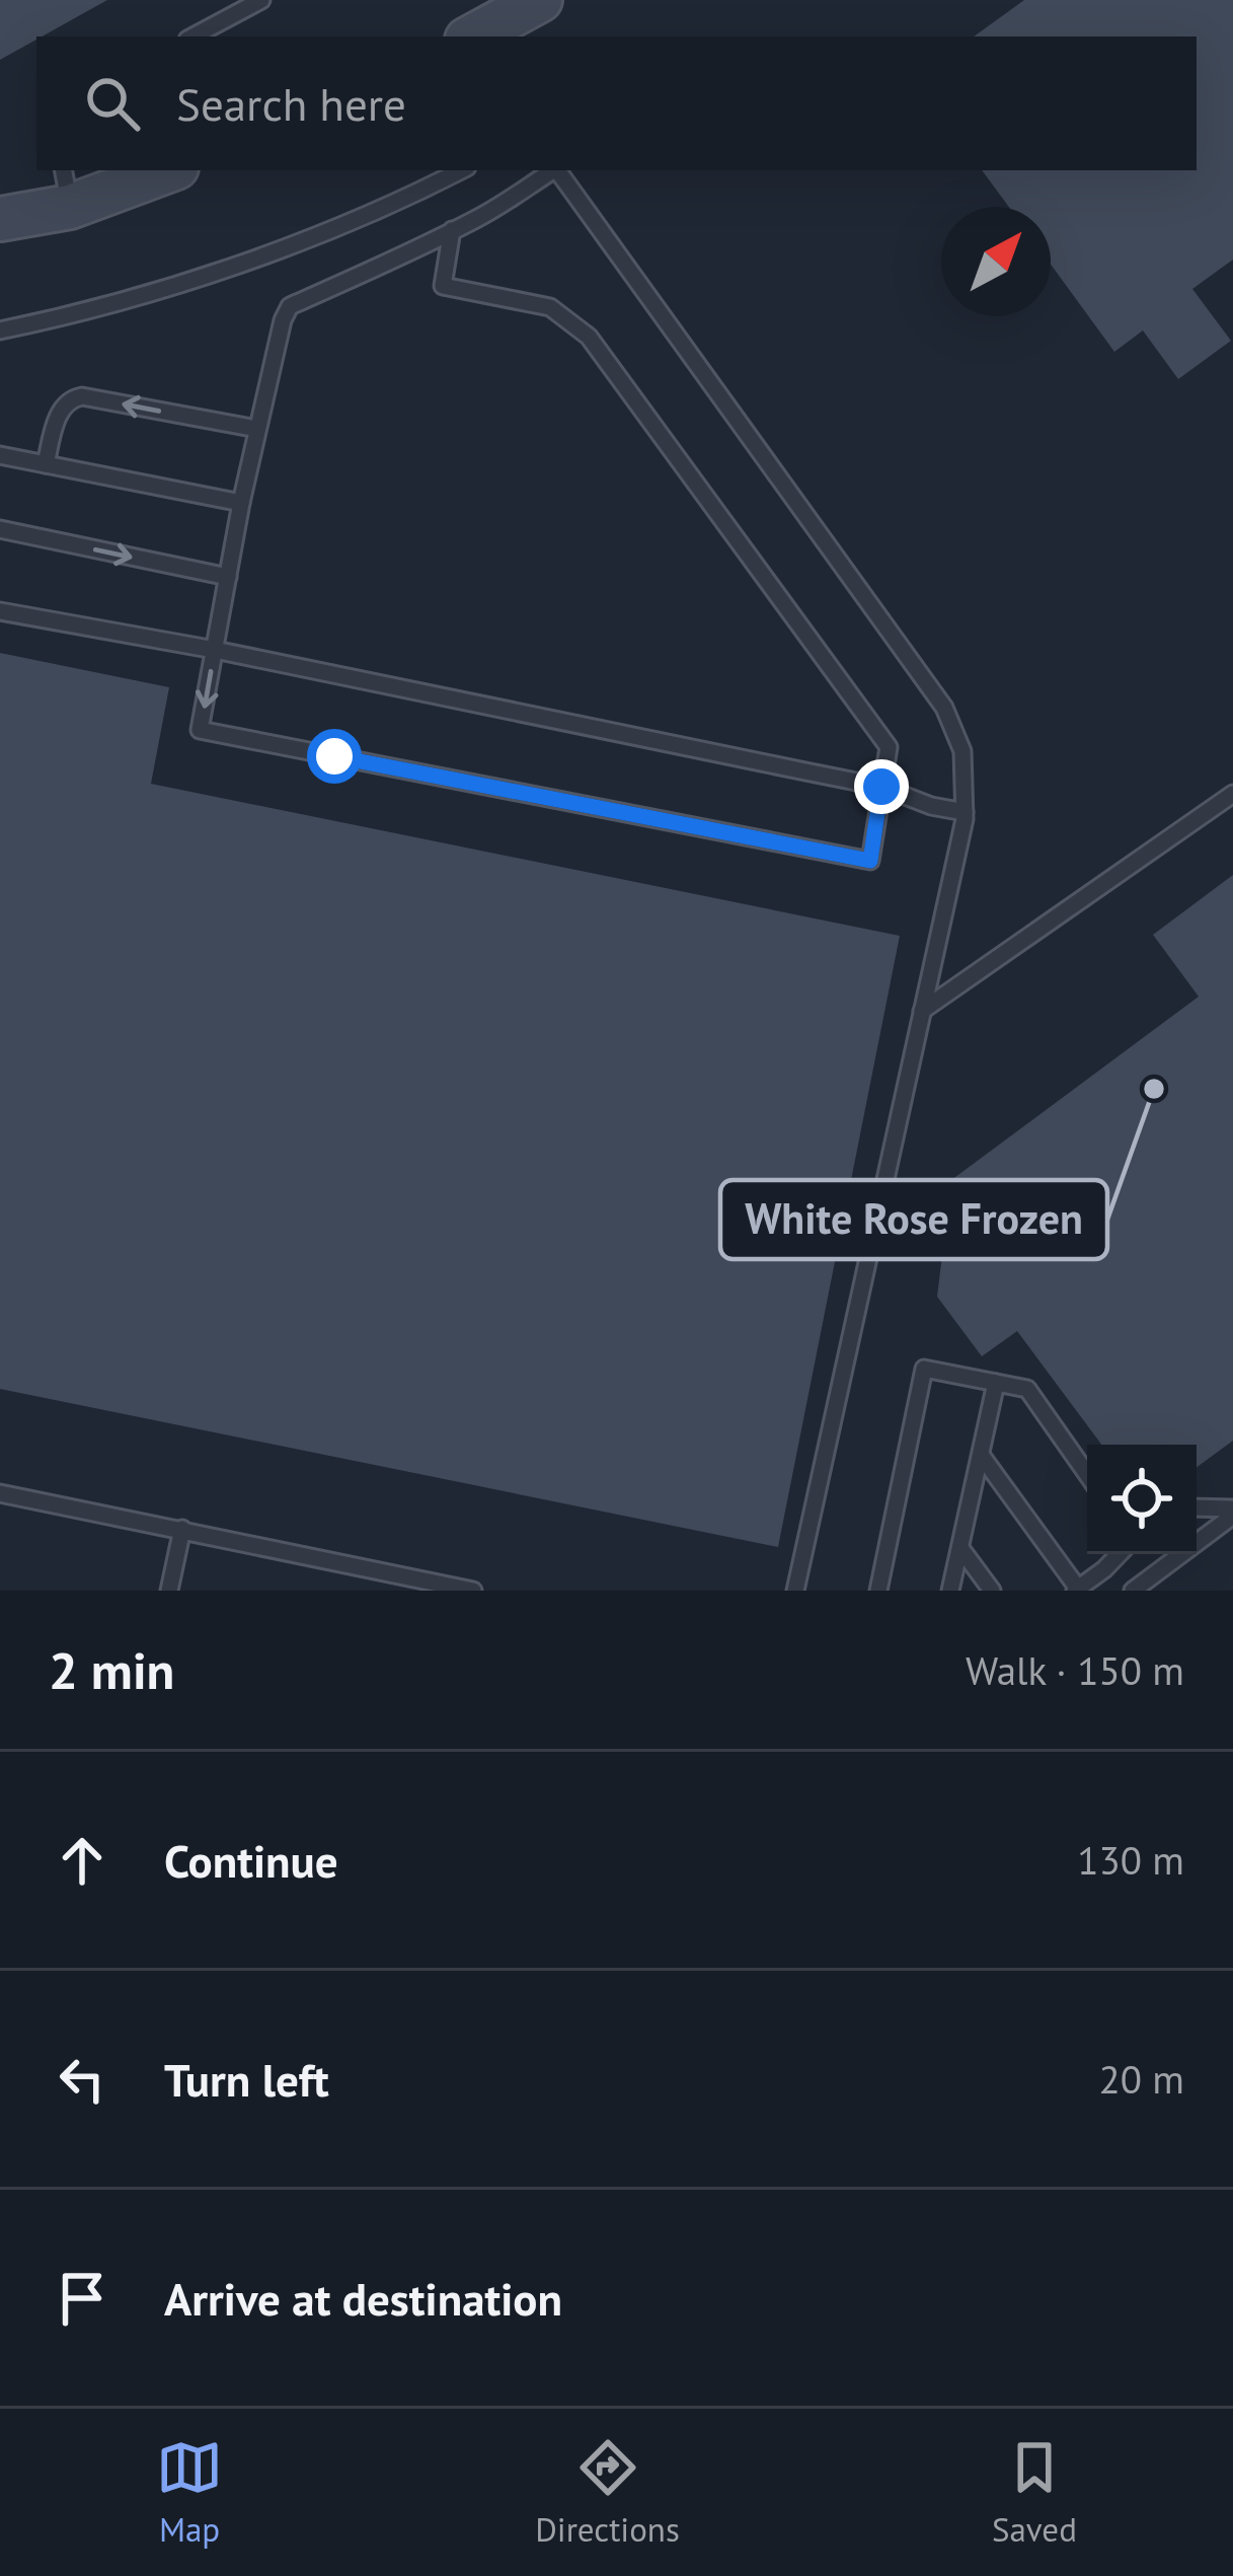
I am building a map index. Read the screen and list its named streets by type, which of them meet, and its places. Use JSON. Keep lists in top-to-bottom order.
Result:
{
  "places": ["White Rose Frozen"],
  "north": "top right",
  "page": {
    "search": "Search here",
    "heading": ["2 min", "Walk · 150 m"],
    "list": [
      ["Continue", "130 m"],
      ["Turn left", "20 m"],
      "Arrive at destination"
    ],
    "nav": ["Map", "Directions", "Saved"]
  }
}
